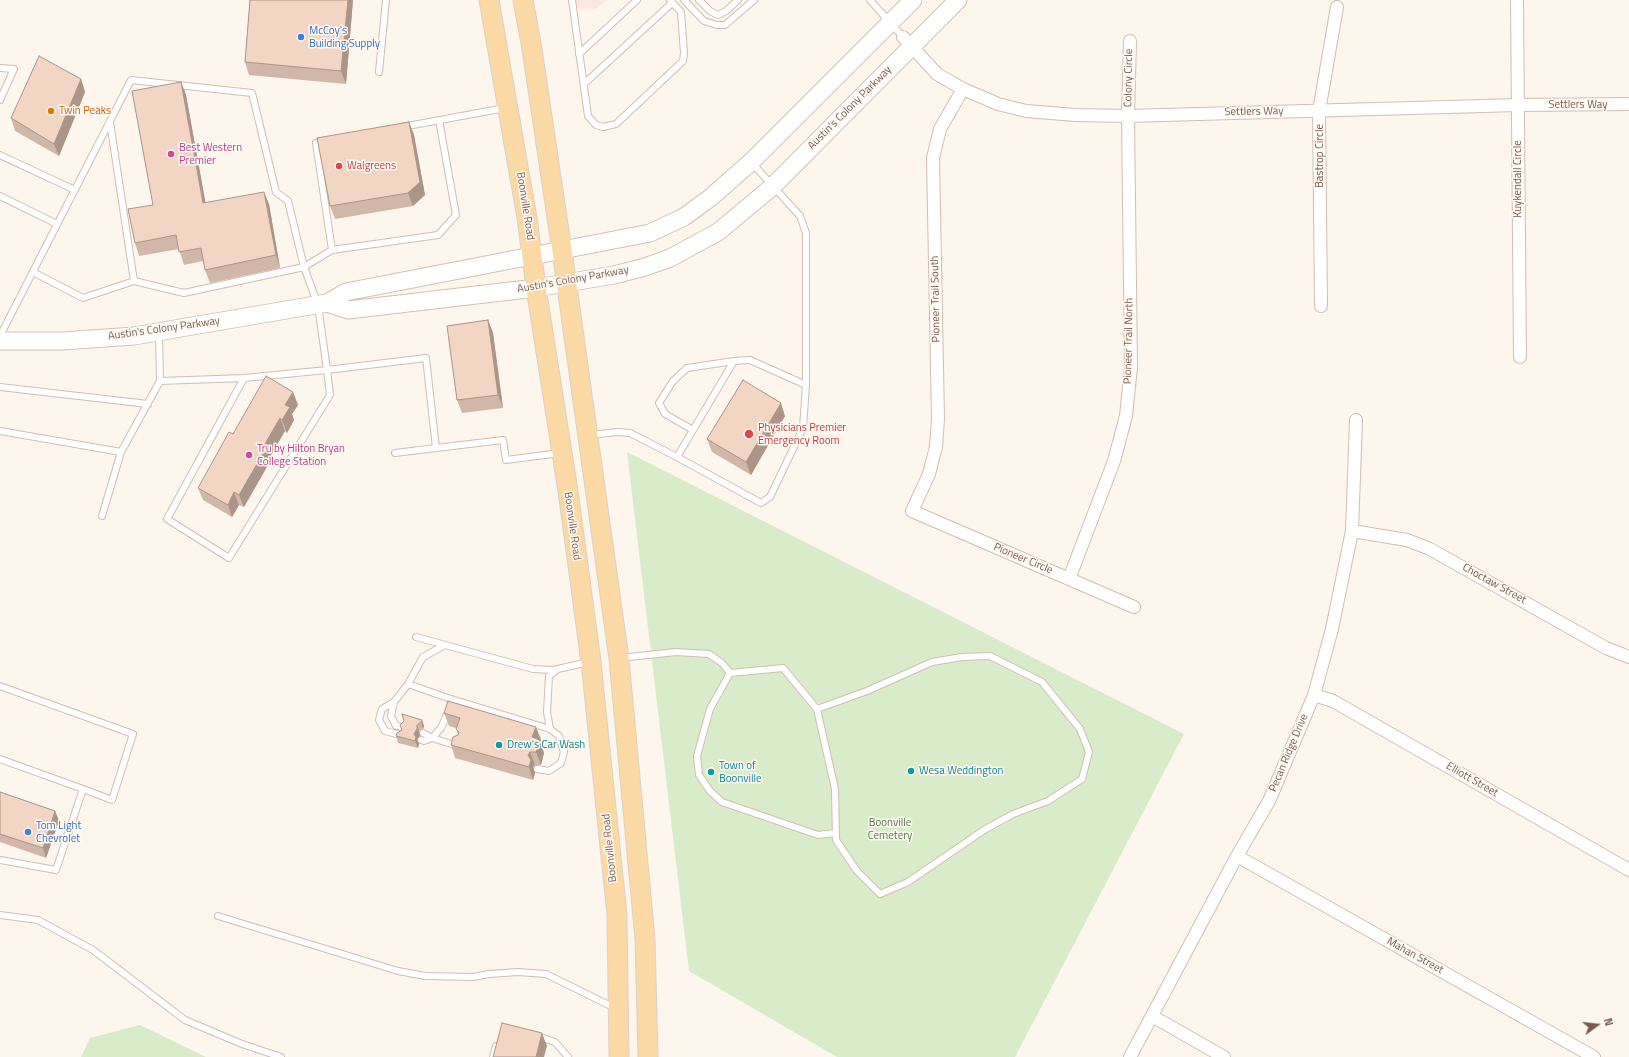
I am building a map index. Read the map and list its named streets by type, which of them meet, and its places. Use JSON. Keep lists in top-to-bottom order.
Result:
{
  "streets": {
    "main road": ["Boonville Road"],
    "street": [
      "Colony Circle",
      "Settlers Way",
      "Austin's Colony Parkway",
      "Bastrop Circle",
      "Kuykendall Circle",
      "Pioneer Trail South",
      "Pioneer Trail North",
      "Pioneer Circle",
      "Choctaw Street",
      "Pecan Ridge Drive",
      "Elliott Street",
      "Mahan Street"
    ]
  },
  "crossings": [
    ["Colony Circle", "Settlers Way"],
    ["Colony Circle", "Pioneer Trail North"],
    ["Settlers Way", "Austin's Colony Parkway"],
    ["Settlers Way", "Bastrop Circle"],
    ["Settlers Way", "Kuykendall Circle"],
    ["Settlers Way", "Pioneer Trail South"],
    ["Settlers Way", "Pioneer Trail North"],
    ["Austin's Colony Parkway", "Boonville Road"],
    ["Pioneer Trail South", "Pioneer Circle"],
    ["Pioneer Trail North", "Pioneer Circle"],
    ["Choctaw Street", "Pecan Ridge Drive"],
    ["Pecan Ridge Drive", "Elliott Street"],
    ["Pecan Ridge Drive", "Mahan Street"]
  ],
  "parks": ["Boonville Cemetery"],
  "places": [
    "McCoy's Building Supply",
    "Twin Peaks",
    "Best Western Premier",
    "Walgreens",
    "Physicians Premier Emergency Room",
    "Tru by Hilton Bryan College Station",
    "Drew's Car Wash",
    "Wesa Weddington",
    "Town of Boonville",
    "Tom Light Chevrolet"
  ],
  "north": "right"
}
